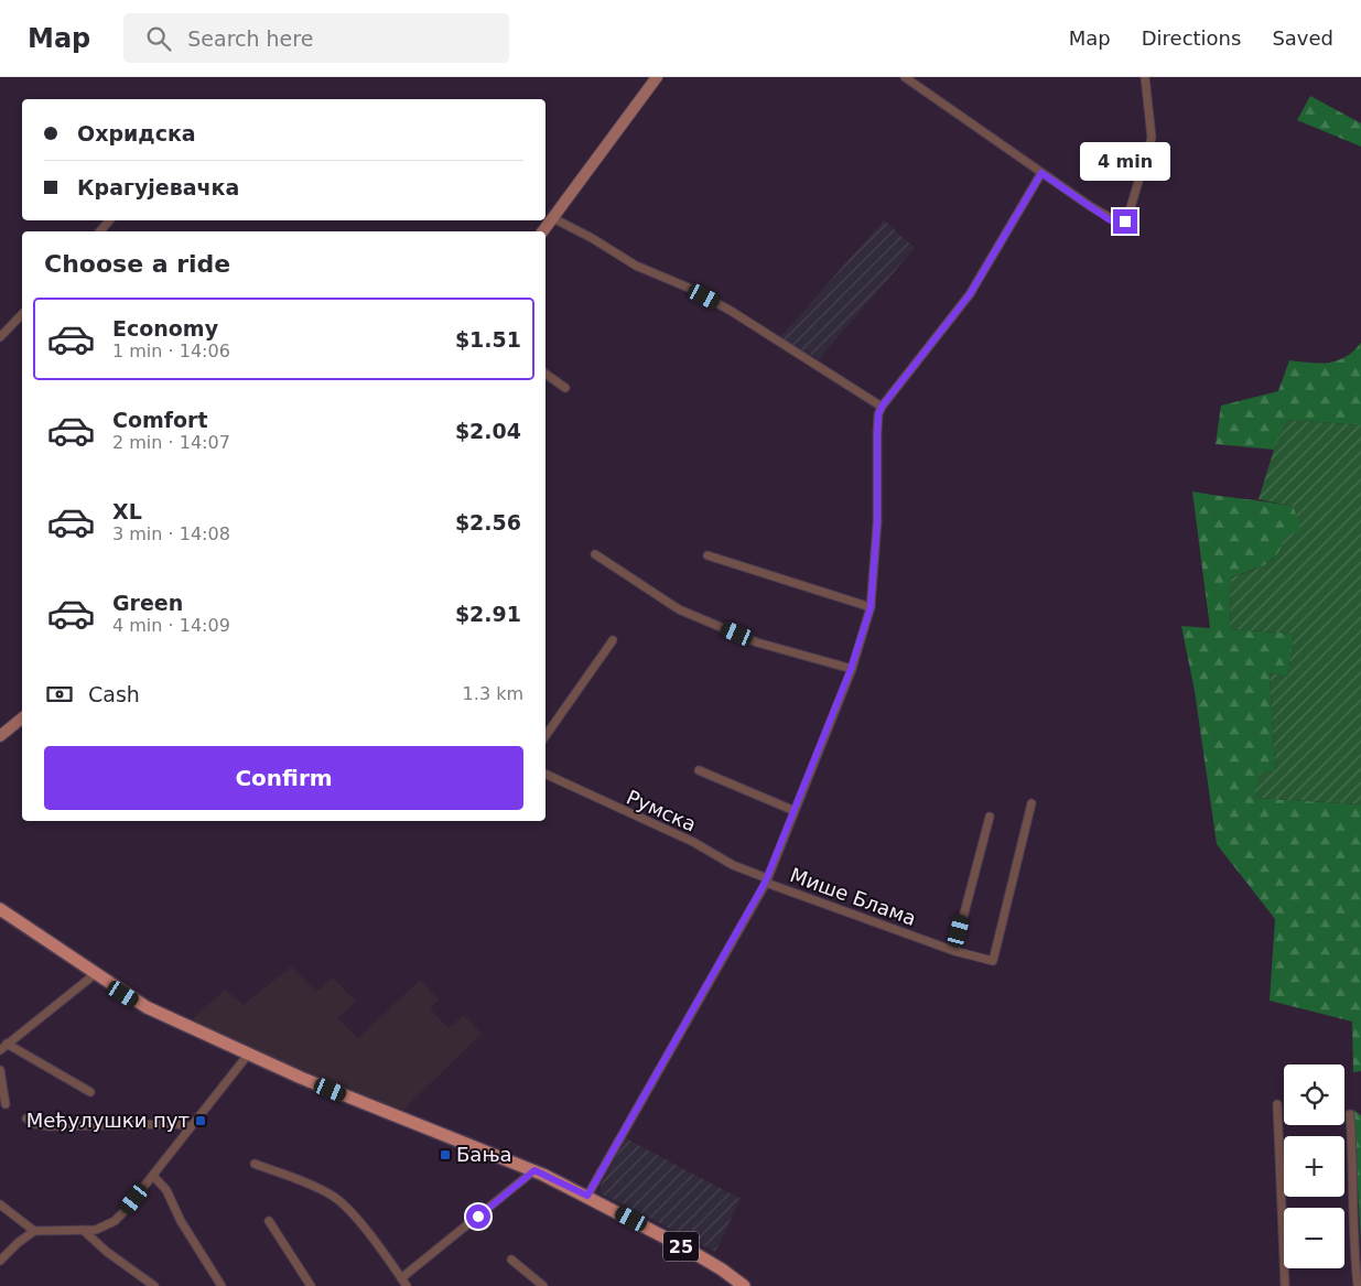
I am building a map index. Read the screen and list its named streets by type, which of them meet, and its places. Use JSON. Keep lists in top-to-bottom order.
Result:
{
  "streets": {
    "main road": ["25"],
    "street": ["Румска", "Мише Блама"]
  },
  "crossings": [
    ["Румска", "Мише Блама"]
  ],
  "places": {
    "transit": ["Међулушки пут", "Бања"]
  },
  "page": {
    "header": "Map",
    "search": "Search here",
    "nav": ["Map", "Directions", "Saved"],
    "banner": ["Охридска", "Крагујевачка"],
    "bubble": "4 min",
    "heading": "Choose a ride",
    "list": [
      {
        "name": "Economy",
        "note": "1 min · 14:06",
        "value": "$1.51"
      },
      {
        "name": "Comfort",
        "note": "2 min · 14:07",
        "value": "$2.04"
      },
      {
        "name": "XL",
        "note": "3 min · 14:08",
        "value": "$2.56"
      },
      {
        "name": "Green",
        "note": "4 min · 14:09",
        "value": "$2.91"
      }
    ],
    "pay": ["Cash", "1.3 km"],
    "buttons": "Confirm",
    "map_buttons": ["+", "−"]
  }
}
